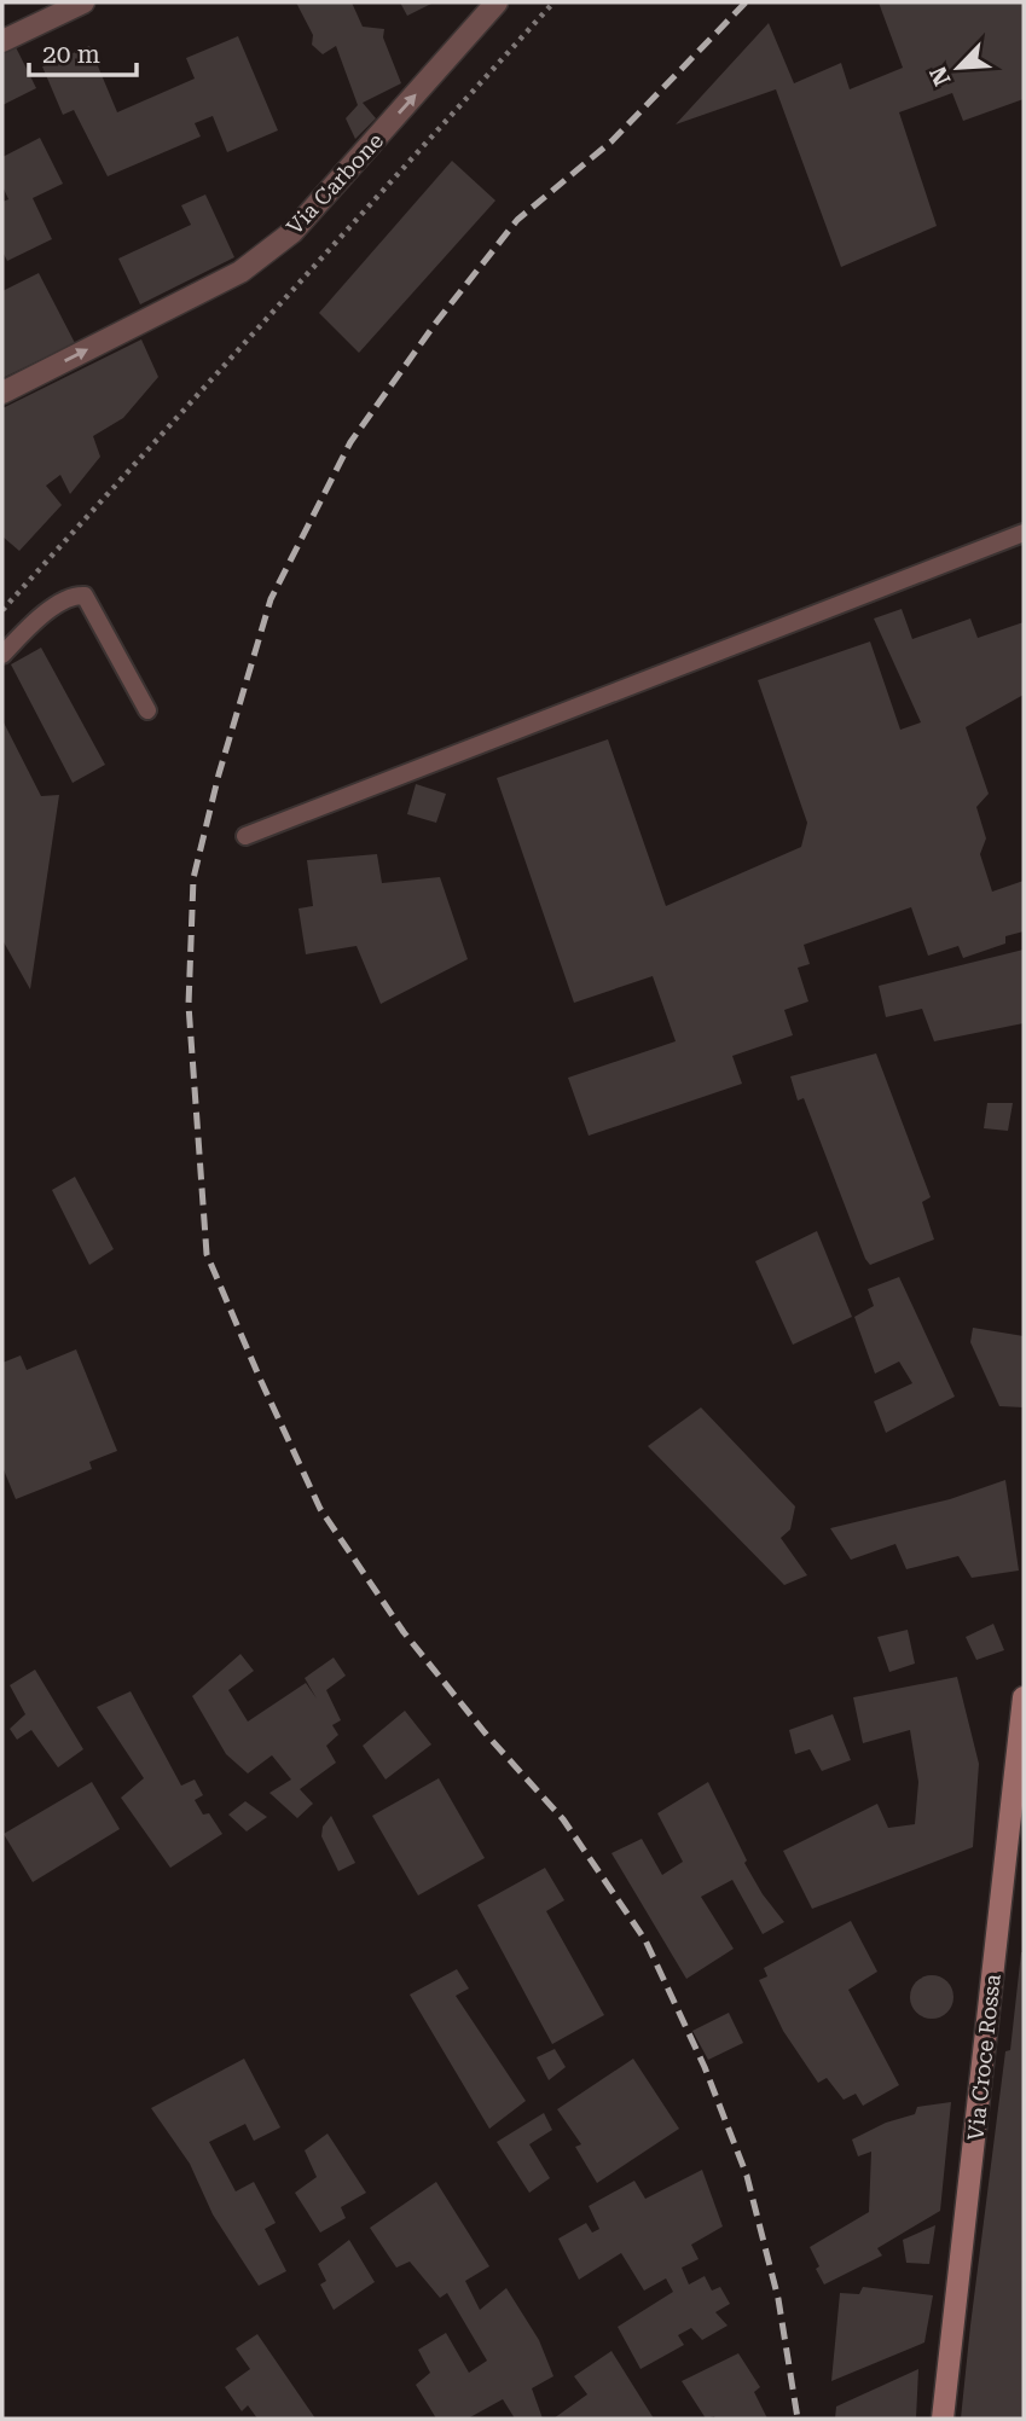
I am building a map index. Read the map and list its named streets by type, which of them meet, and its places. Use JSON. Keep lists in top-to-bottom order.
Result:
{
  "streets": {
    "main road": ["Via Croce Rossa"],
    "street": ["Via Carbone"]
  },
  "one_way": ["Via Carbone"],
  "scale_bar": "20 m",
  "north": "bottom left"
}
